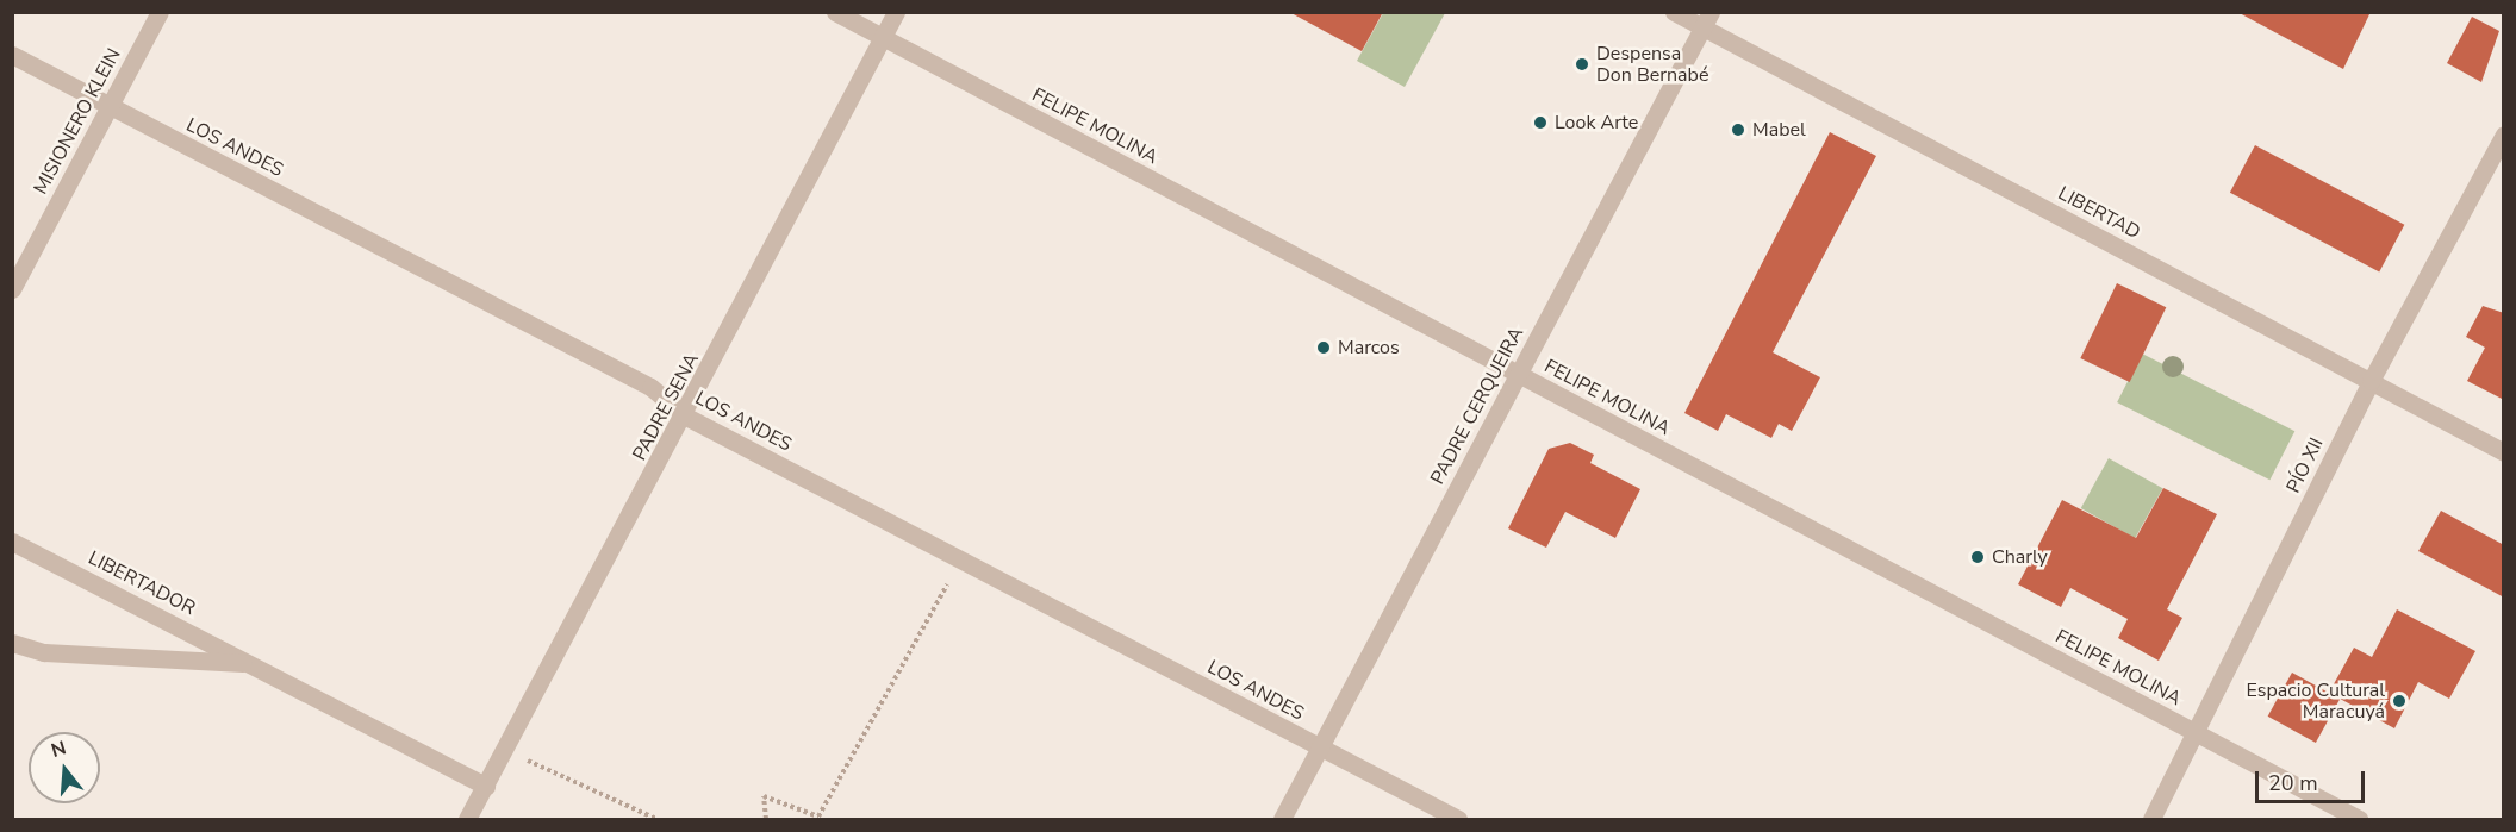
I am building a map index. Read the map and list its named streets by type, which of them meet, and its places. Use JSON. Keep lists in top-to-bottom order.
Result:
{
  "streets": {
    "street": [
      "MISIONERO KLEIN",
      "FELIPE MOLINA",
      "LOS ANDES",
      "LIBERTAD",
      "PADRE CERQUEIRA",
      "PADRE SENA",
      "PÍO XII",
      "LIBERTADOR"
    ]
  },
  "crossings": [
    ["MISIONERO KLEIN", "LOS ANDES"],
    ["FELIPE MOLINA", "PADRE CERQUEIRA"],
    ["FELIPE MOLINA", "PADRE SENA"],
    ["FELIPE MOLINA", "PÍO XII"],
    ["LOS ANDES", "PADRE CERQUEIRA"],
    ["LOS ANDES", "PADRE SENA"],
    ["LIBERTAD", "PADRE CERQUEIRA"],
    ["LIBERTAD", "PÍO XII"],
    ["PADRE SENA", "LIBERTADOR"]
  ],
  "places": [
    "Despensa Don Bernabé",
    "Look Arte",
    "Mabel",
    "Marcos",
    "Charly",
    "Espacio Cultural Maracuyá"
  ],
  "scale_bar": "20 m",
  "north": "top"
}
